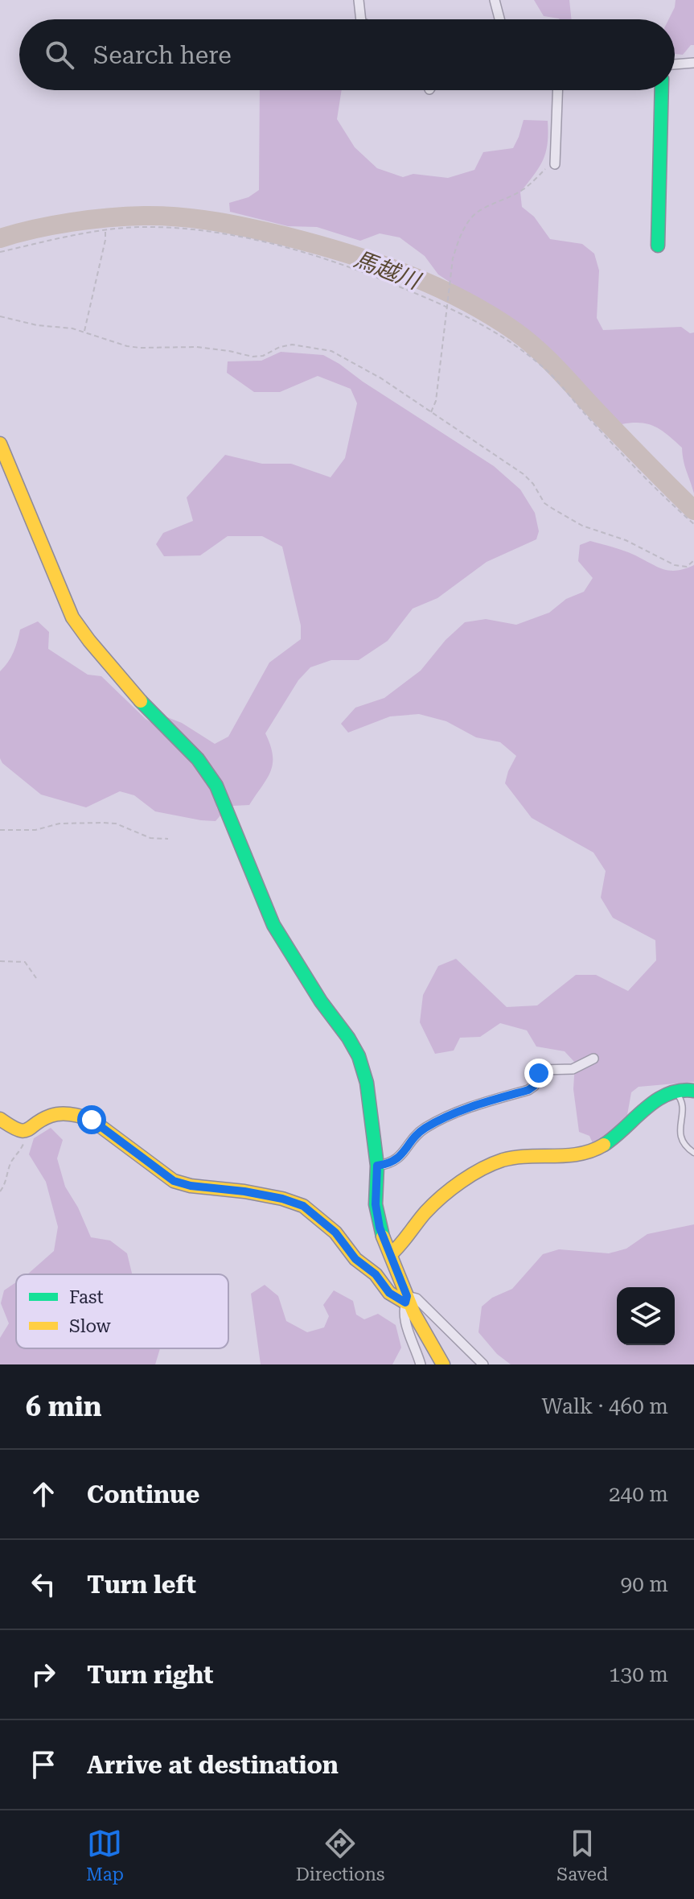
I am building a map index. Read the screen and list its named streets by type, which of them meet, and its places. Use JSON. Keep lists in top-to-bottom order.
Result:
{
  "water": ["馬越川"],
  "legend": ["Fast", "Slow"],
  "page": {
    "search": "Search here",
    "heading": ["6 min", "Walk · 460 m"],
    "list": [
      ["Continue", "240 m"],
      ["Turn left", "90 m"],
      ["Turn right", "130 m"],
      "Arrive at destination"
    ],
    "nav": ["Map", "Directions", "Saved"]
  }
}
